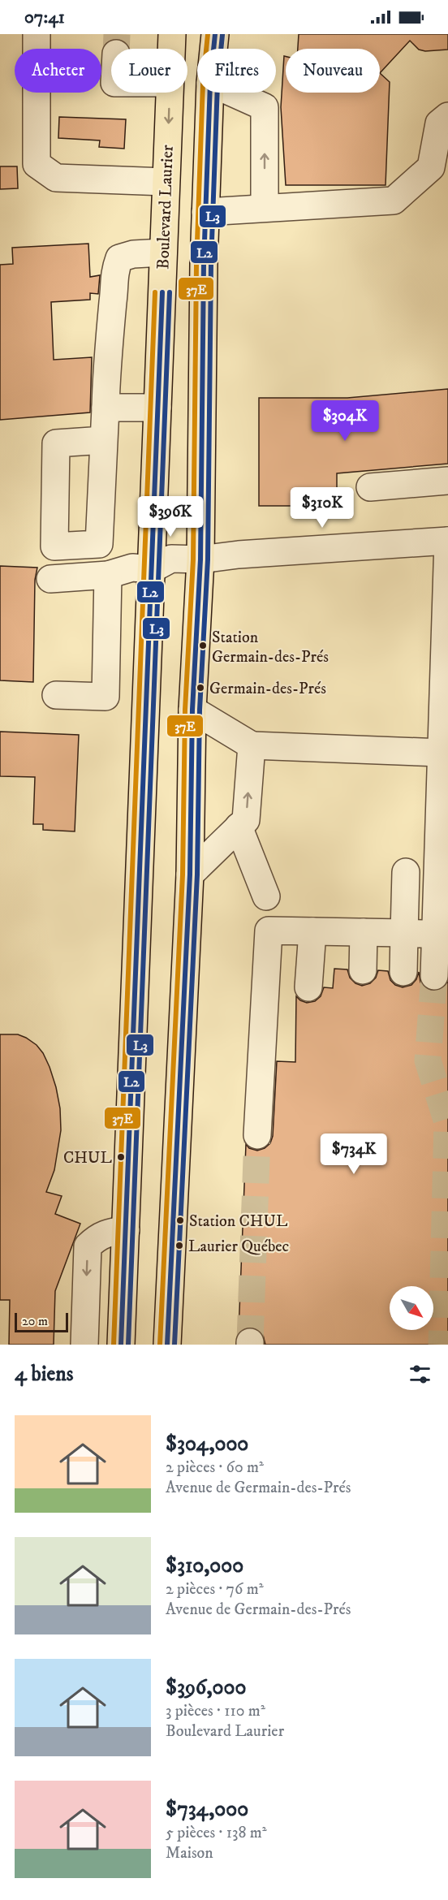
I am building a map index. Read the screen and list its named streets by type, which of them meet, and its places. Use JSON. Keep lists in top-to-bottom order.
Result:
{
  "streets": {
    "main road": ["Boulevard Laurier"]
  },
  "places": [
    "Station Germain-des-Prés",
    "Germain-des-Prés",
    "CHUL",
    "Station CHUL",
    "Laurier Québec"
  ],
  "lines": ["transit line L2", "transit line 37E", "transit line L3"],
  "scale_bar": "20 m",
  "north": "bottom right",
  "page": {
    "status": "07:41",
    "chip": [
      "Acheter",
      "Louer",
      "Filtres",
      "Nouveau"
    ],
    "price": [
      "$304K",
      "$310K",
      "$396K",
      "$734K"
    ],
    "scale": "20 m",
    "heading": "4 biens",
    "list": [
      {
        "name": "$304,000",
        "note": "2 pièces · 60 m² · Avenue de Germain-des-Prés"
      },
      {
        "name": "$310,000",
        "note": "2 pièces · 76 m² · Avenue de Germain-des-Prés"
      },
      {
        "name": "$396,000",
        "note": "3 pièces · 110 m² · Boulevard Laurier"
      },
      {
        "name": "$734,000",
        "note": "5 pièces · 138 m² · Maison"
      }
    ]
  }
}
